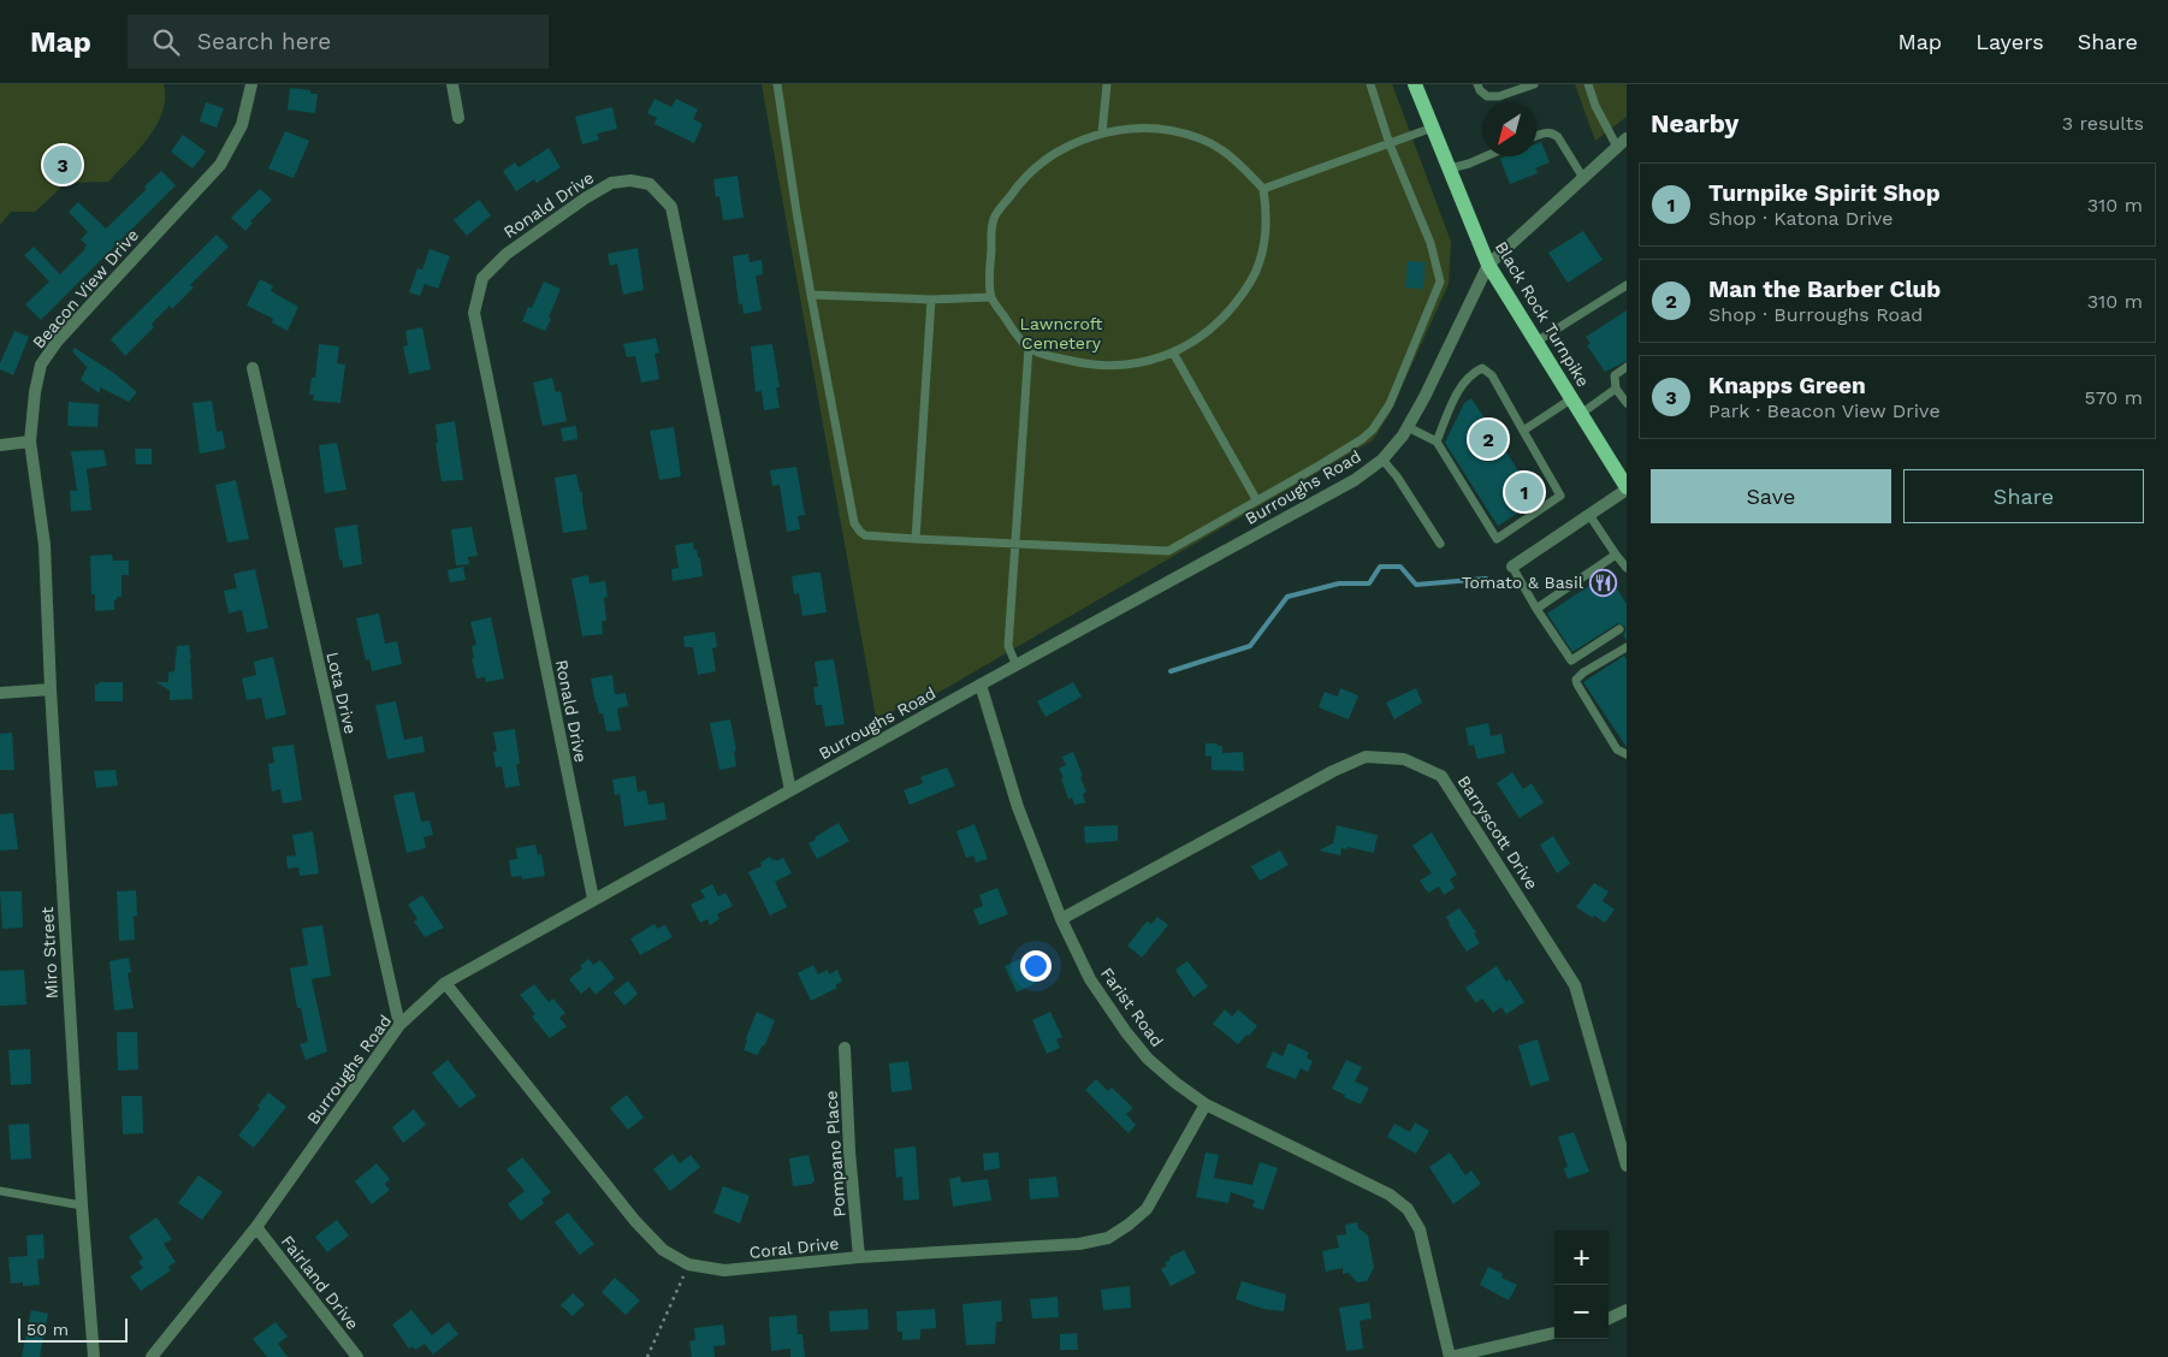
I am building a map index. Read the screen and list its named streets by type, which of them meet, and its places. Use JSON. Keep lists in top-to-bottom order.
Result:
{
  "streets": {
    "main road": ["Black Rock Turnpike"],
    "street": [
      "Ronald Drive",
      "Beacon View Drive",
      "Burroughs Road",
      "Lota Drive",
      "Barryscott Drive",
      "Miro Street",
      "Farist Road",
      "Pompano Place",
      "Coral Drive",
      "Fairland Drive"
    ]
  },
  "crossings": [
    ["Ronald Drive", "Burroughs Road"],
    ["Beacon View Drive", "Miro Street"],
    ["Black Rock Turnpike", "Burroughs Road"],
    ["Burroughs Road", "Lota Drive"],
    ["Burroughs Road", "Farist Road"],
    ["Burroughs Road", "Coral Drive"],
    ["Burroughs Road", "Fairland Drive"],
    ["Barryscott Drive", "Farist Road"],
    ["Farist Road", "Coral Drive"],
    ["Pompano Place", "Coral Drive"]
  ],
  "parks": ["Lawncroft Cemetery"],
  "places": {
    "restaurant": ["Tomato & Basil"]
  },
  "scale_bar": "50 m",
  "north": "bottom left",
  "page": {
    "header": "Map",
    "search": "Search here",
    "nav": ["Map", "Layers", "Share"],
    "heading": ["Nearby", "3 results"],
    "pins": ["3", "2", "1"],
    "list": [
      {
        "mark": "1",
        "name": "Turnpike Spirit Shop",
        "note": "Shop · Katona Drive",
        "value": "310 m"
      },
      {
        "mark": "2",
        "name": "Man the Barber Club",
        "note": "Shop · Burroughs Road",
        "value": "310 m"
      },
      {
        "mark": "3",
        "name": "Knapps Green",
        "note": "Park · Beacon View Drive",
        "value": "570 m"
      }
    ],
    "buttons": ["Save", "Share"],
    "map_buttons": ["+", "−"],
    "scale": "50 m"
  }
}
